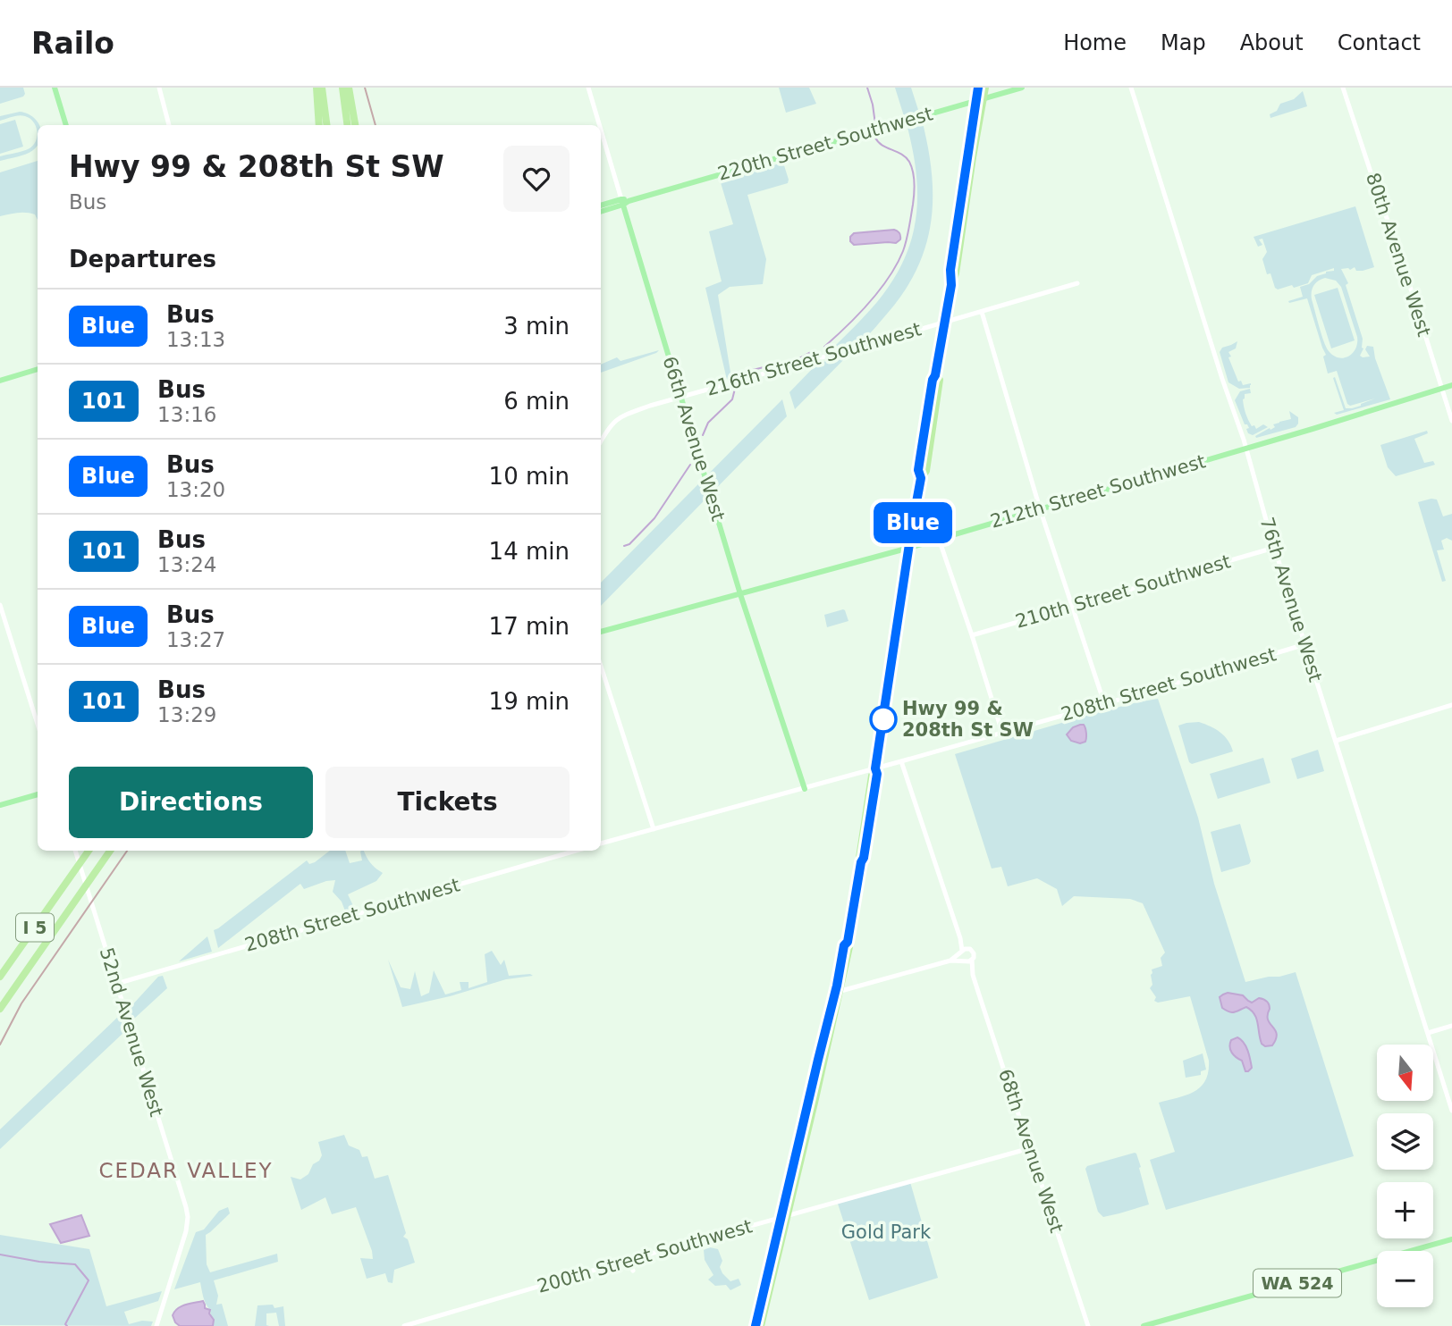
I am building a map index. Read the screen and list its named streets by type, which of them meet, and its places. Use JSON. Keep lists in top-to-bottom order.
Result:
{
  "streets": {
    "highway": ["I 5"],
    "main road": [
      "220th Street Southwest",
      "66th Avenue West",
      "212th Street Southwest",
      "WA 524"
    ],
    "street": [
      "80th Avenue West",
      "216th Street Southwest",
      "210th Street Southwest",
      "76th Avenue West",
      "208th Street Southwest",
      "52nd Avenue West",
      "68th Avenue West",
      "200th Street Southwest"
    ]
  },
  "crossings": [
    ["220th Street Southwest", "66th Avenue West"],
    ["80th Avenue West", "212th Street Southwest"],
    ["216th Street Southwest", "66th Avenue West"],
    ["66th Avenue West", "212th Street Southwest"],
    ["66th Avenue West", "208th Street Southwest"],
    ["212th Street Southwest", "76th Avenue West"],
    ["210th Street Southwest", "76th Avenue West"],
    ["76th Avenue West", "208th Street Southwest"],
    ["208th Street Southwest", "52nd Avenue West"],
    ["68th Avenue West", "200th Street Southwest"]
  ],
  "districts": ["CEDAR VALLEY"],
  "parks": ["Gold Park"],
  "places": ["Hwy 99 & 208th St SW"],
  "lines": ["bus line Blue"],
  "north": "bottom",
  "page": {
    "header": "Railo",
    "nav": [
      "Home",
      "Map",
      "About",
      "Contact"
    ],
    "on_map": "Blue",
    "heading": [
      ["Hwy 99 & 208th St SW", "Bus"],
      "Departures"
    ],
    "list": [
      {
        "mark": "Blue",
        "name": "Bus",
        "note": "13:13",
        "value": "3 min"
      },
      {
        "mark": "101",
        "name": "Bus",
        "note": "13:16",
        "value": "6 min"
      },
      {
        "mark": "Blue",
        "name": "Bus",
        "note": "13:20",
        "value": "10 min"
      },
      {
        "mark": "101",
        "name": "Bus",
        "note": "13:24",
        "value": "14 min"
      },
      {
        "mark": "Blue",
        "name": "Bus",
        "note": "13:27",
        "value": "17 min"
      },
      {
        "mark": "101",
        "name": "Bus",
        "note": "13:29",
        "value": "19 min"
      }
    ],
    "buttons": ["Directions", "Tickets"],
    "map_buttons": ["+", "−"]
  }
}
